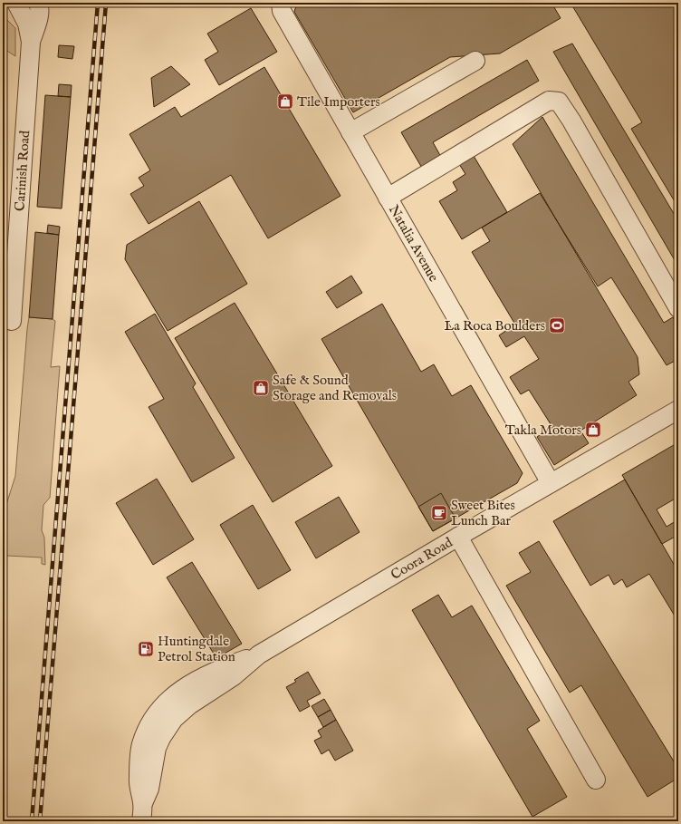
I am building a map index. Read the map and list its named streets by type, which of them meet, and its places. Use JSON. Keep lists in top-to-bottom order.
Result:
{
  "streets": {
    "street": ["Carinish Road", "Natalia Avenue", "Coora Road"]
  },
  "crossings": [
    ["Natalia Avenue", "Coora Road"]
  ],
  "places": {
    "shop": ["Tile Importers", "Safe & Sound Storage and Removals", "Takla Motors"],
    "sports": ["La Roca Boulders"],
    "cafe": ["Sweet Bites Lunch Bar"],
    "fuel station": ["Huntingdale Petrol Station"]
  }
}
